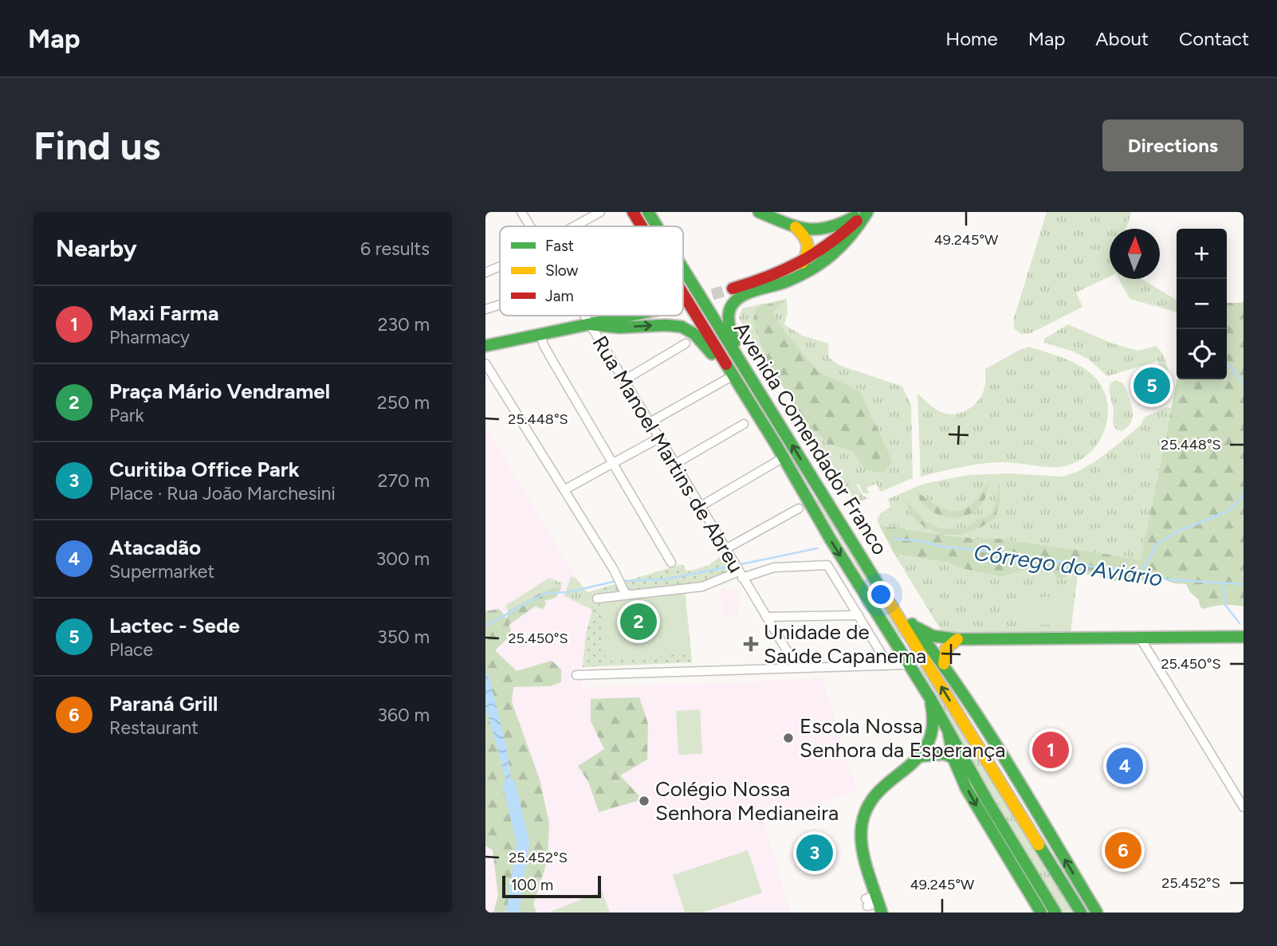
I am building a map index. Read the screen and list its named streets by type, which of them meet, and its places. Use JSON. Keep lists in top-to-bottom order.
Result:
{
  "streets": {
    "main road": ["Avenida Comendador Franco"],
    "street": ["Rua Manoel Martins de Abreu"]
  },
  "water": ["Córrego do Aviário"],
  "places": {
    "health": ["Unidade de Saúde Capanema"],
    "other": ["Escola Nossa Senhora da Esperança", "Colégio Nossa Senhora Medianeira"]
  },
  "legend": ["Fast", "Slow", "Jam"],
  "scale_bar": "100 m",
  "north": "top",
  "page": {
    "header": "Map",
    "nav": [
      "Home",
      "Map",
      "About",
      "Contact"
    ],
    "buttons": "Directions",
    "title": "Find us",
    "heading": ["Nearby", "6 results"],
    "map_buttons": ["+", "−"],
    "list": [
      {
        "mark": "1",
        "name": "Maxi Farma",
        "note": "Pharmacy",
        "value": "230 m"
      },
      {
        "mark": "2",
        "name": "Praça Mário Vendramel",
        "note": "Park",
        "value": "250 m"
      },
      {
        "mark": "3",
        "name": "Curitiba Office Park",
        "note": "Place · Rua João Marchesini",
        "value": "270 m"
      },
      {
        "mark": "4",
        "name": "Atacadão",
        "note": "Supermarket",
        "value": "300 m"
      },
      {
        "mark": "5",
        "name": "Lactec - Sede",
        "note": "Place",
        "value": "350 m"
      },
      {
        "mark": "6",
        "name": "Paraná Grill",
        "note": "Restaurant",
        "value": "360 m"
      }
    ],
    "pins": [
      "5",
      "2",
      "1",
      "4",
      "6",
      "3"
    ],
    "scale": "100 m"
  },
  "coordinates": [
    "49.245°W",
    "25.448°S",
    "25.450°S",
    "25.452°S"
  ]
}
